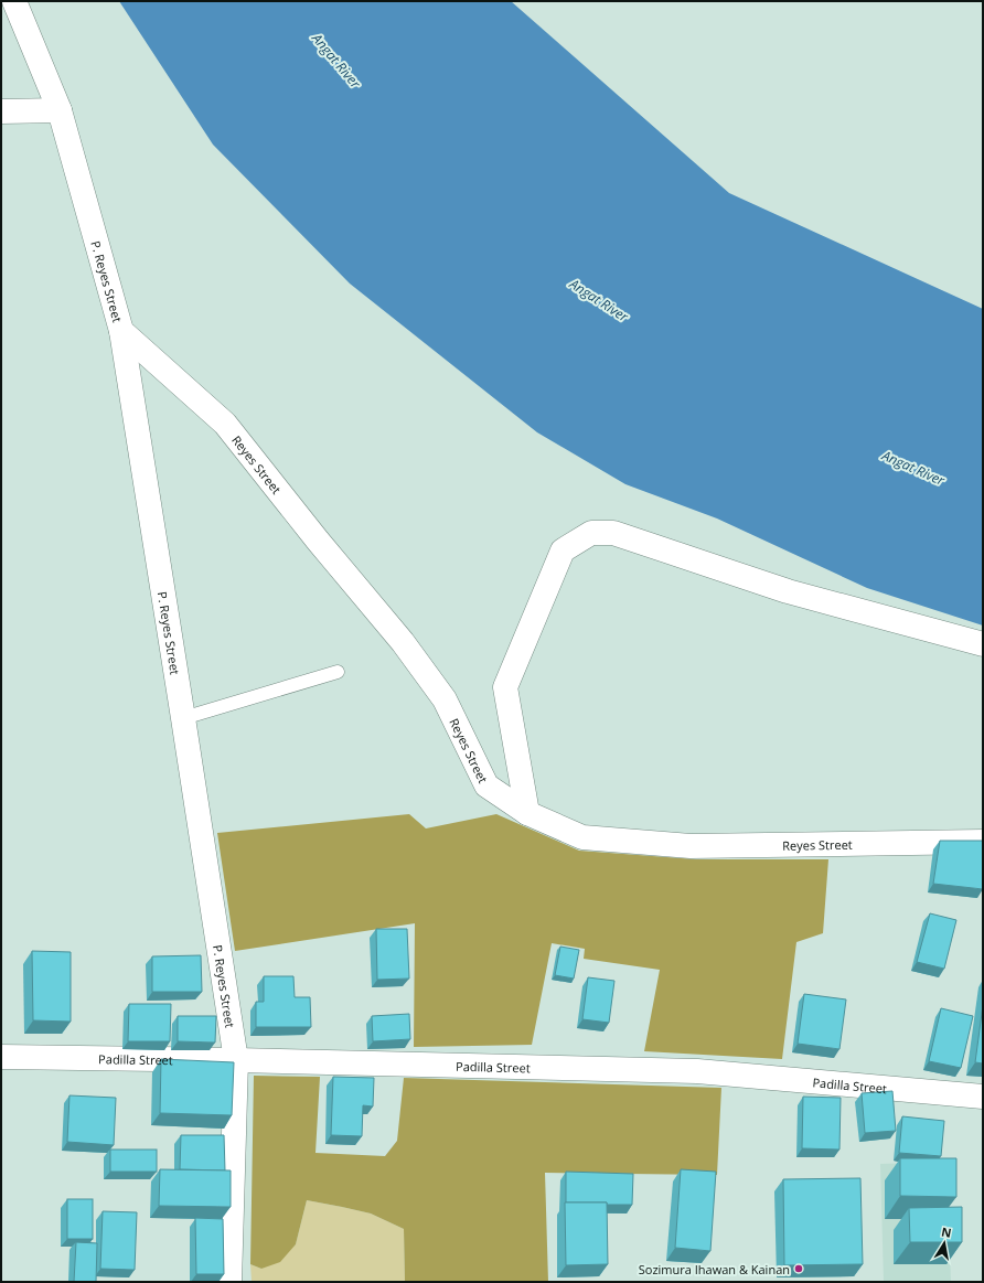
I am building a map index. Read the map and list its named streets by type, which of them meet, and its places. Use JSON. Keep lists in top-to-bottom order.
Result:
{
  "streets": {
    "street": ["P. Reyes Street", "Reyes Street", "Padilla Street"]
  },
  "crossings": [
    ["P. Reyes Street", "Reyes Street"],
    ["P. Reyes Street", "Padilla Street"]
  ],
  "water": ["Angat River"],
  "places": ["Sozimura Ihawan & Kainan"],
  "north": "top"
}
